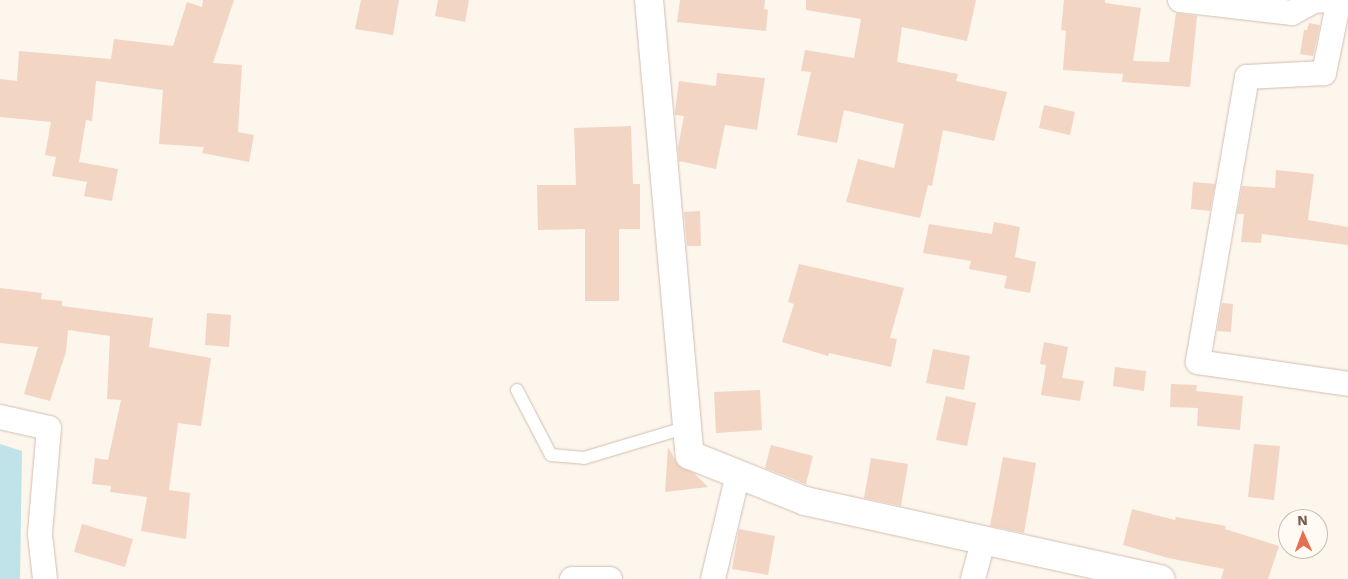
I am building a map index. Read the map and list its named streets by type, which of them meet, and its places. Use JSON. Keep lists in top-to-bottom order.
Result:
{
  "north": "top"
}
